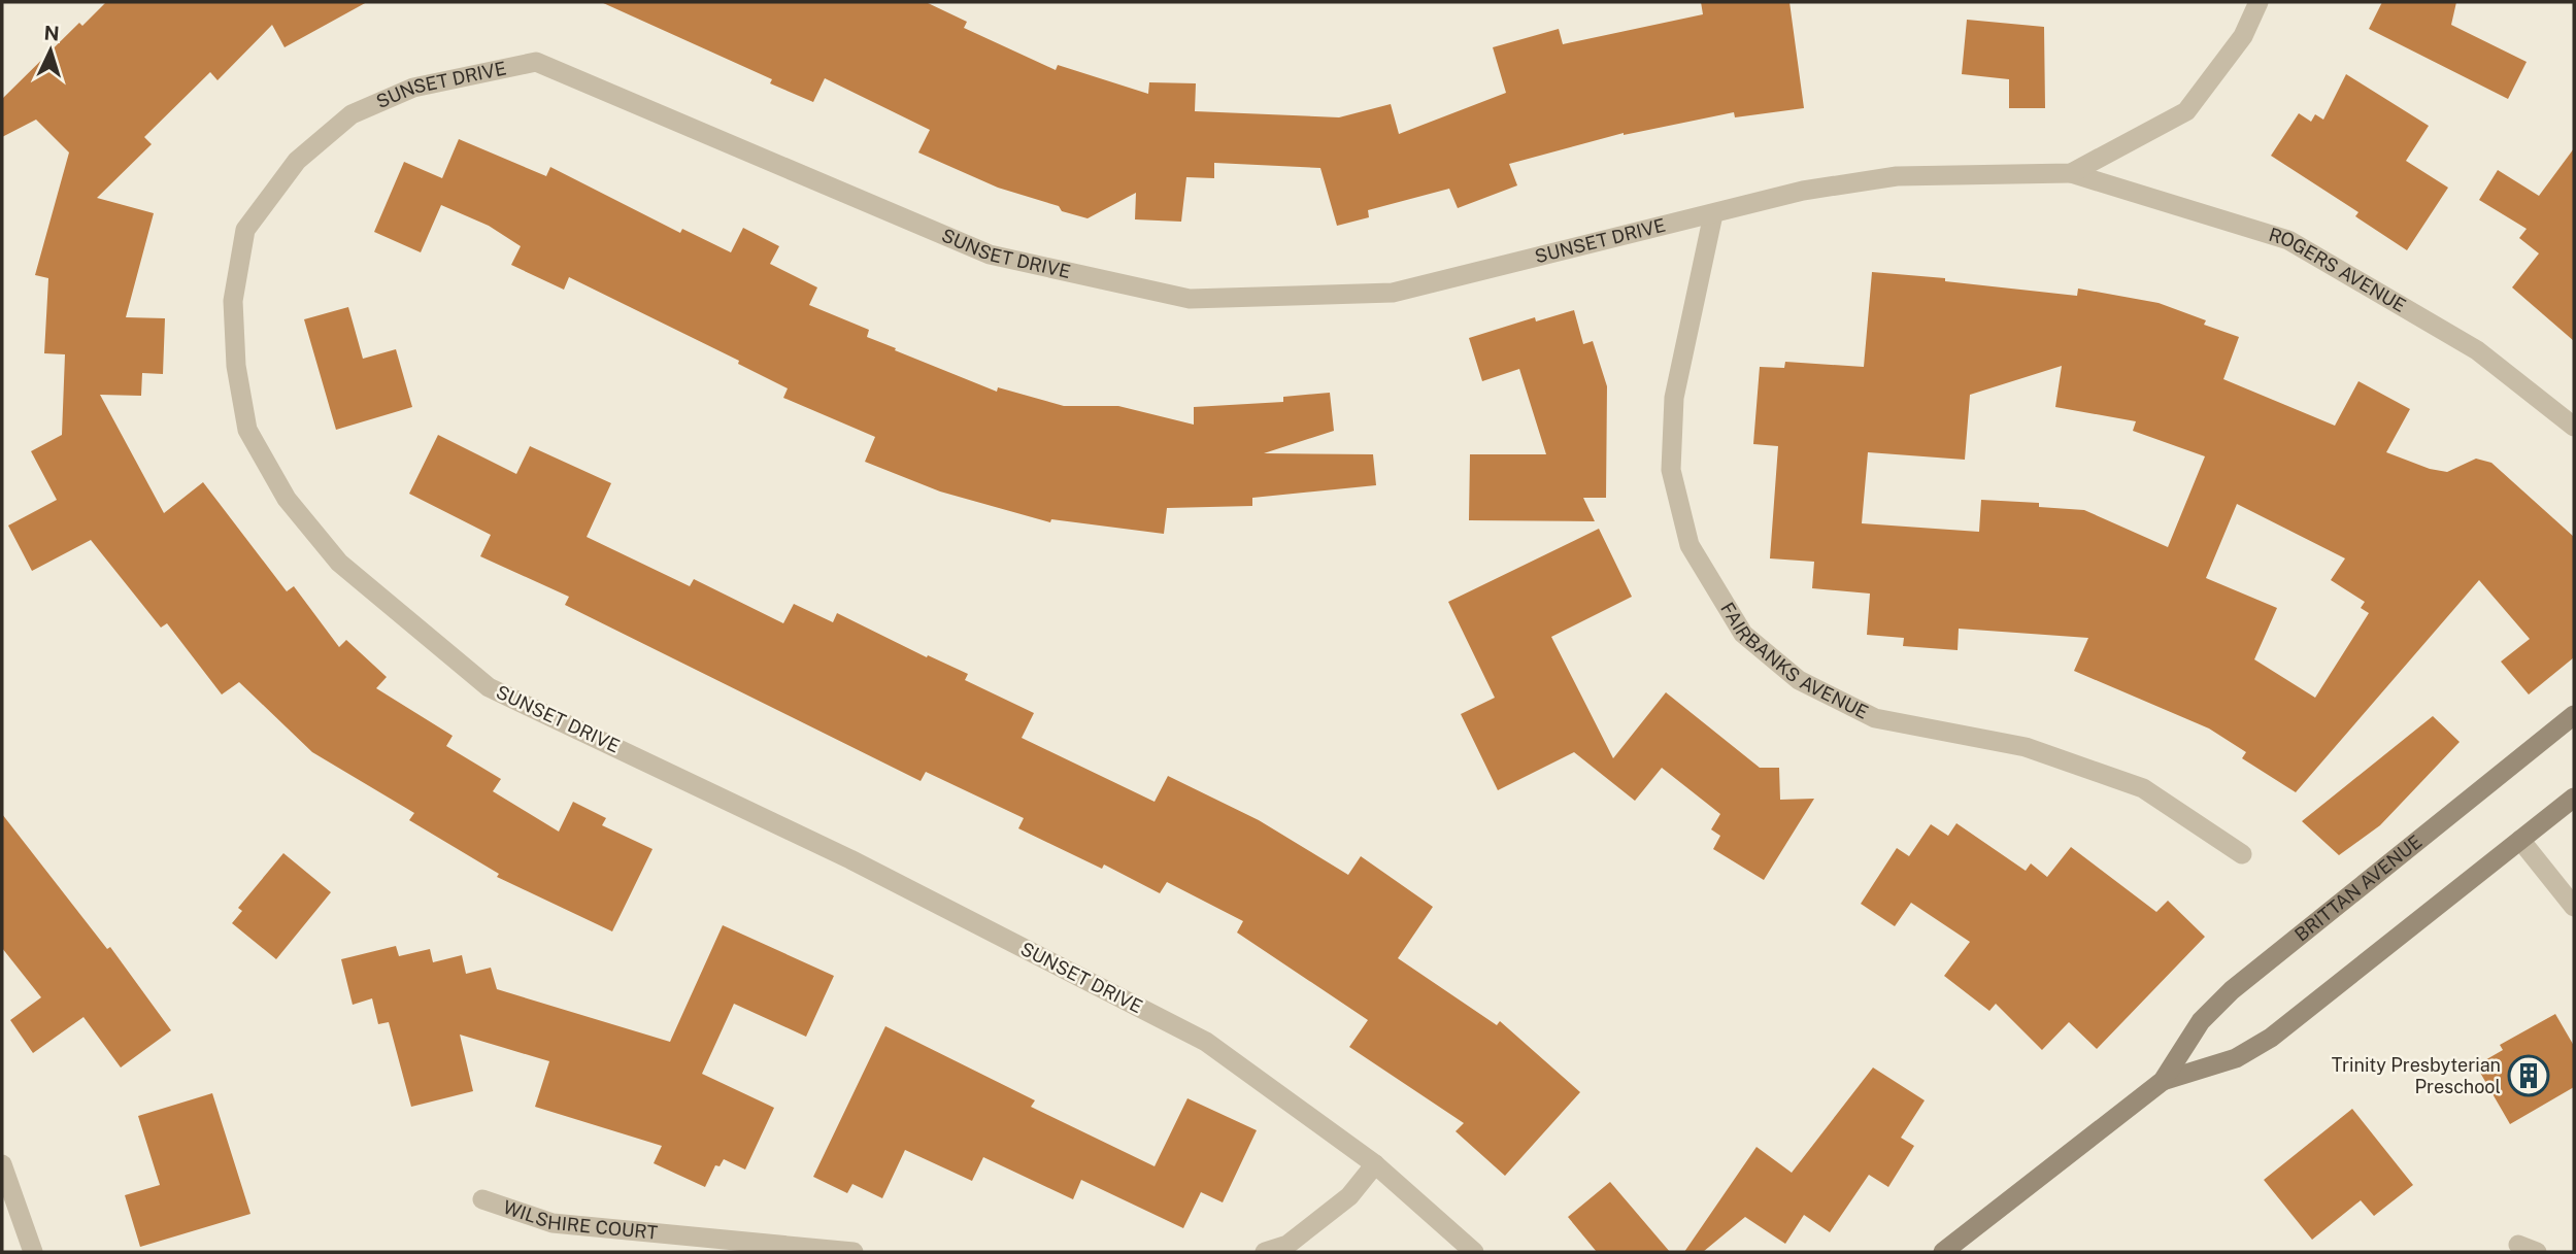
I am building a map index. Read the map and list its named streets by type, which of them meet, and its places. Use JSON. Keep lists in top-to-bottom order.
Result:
{
  "streets": {
    "main road": ["BRITTAN AVENUE"],
    "street": [
      "SUNSET DRIVE",
      "ROGERS AVENUE",
      "FAIRBANKS AVENUE",
      "WILSHIRE COURT"
    ]
  },
  "crossings": [
    ["SUNSET DRIVE", "ROGERS AVENUE"],
    ["SUNSET DRIVE", "FAIRBANKS AVENUE"]
  ],
  "places": {
    "building": ["Trinity Presbyterian Preschool"]
  },
  "north": "top"
}
